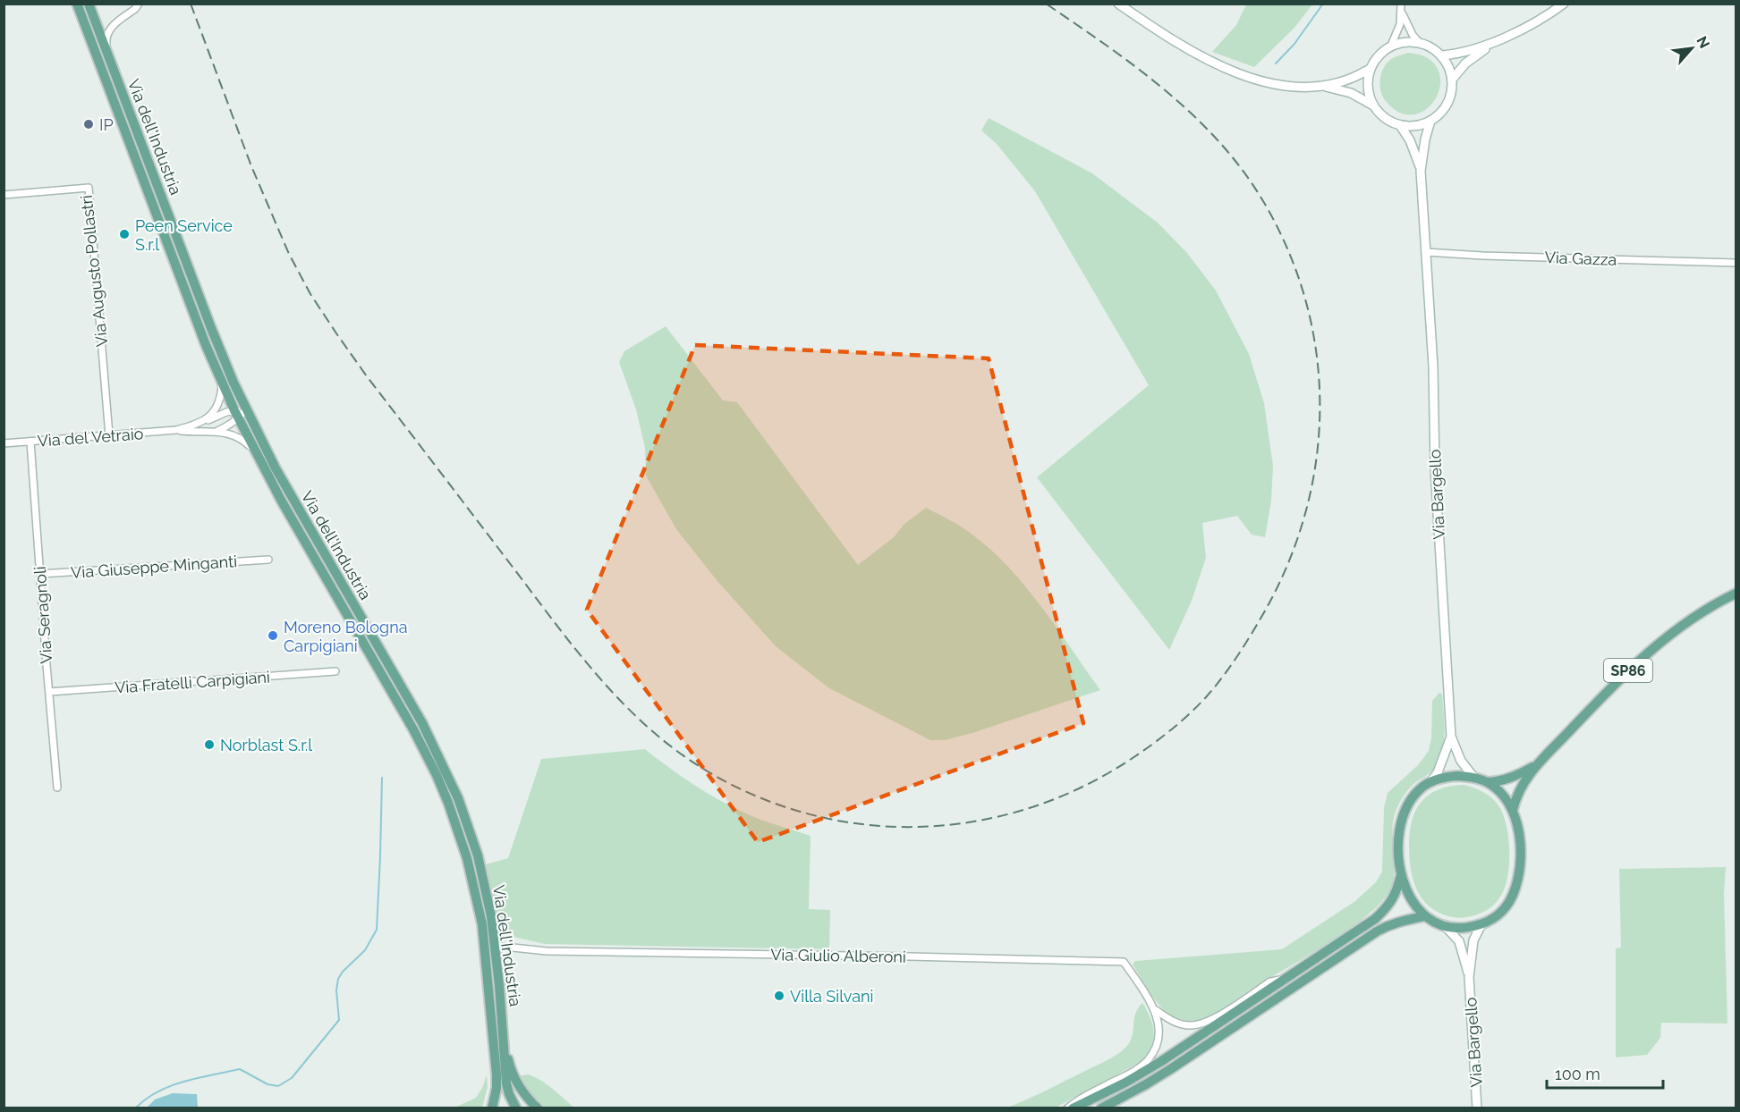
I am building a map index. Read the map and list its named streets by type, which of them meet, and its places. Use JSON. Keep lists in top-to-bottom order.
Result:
{
  "streets": {
    "main road": ["Via dell'Industria", "Via Bargello", "SP86"],
    "street": [
      "Via Gazza",
      "Via Augusto Pollastri",
      "Via del Vetraio",
      "Via Giuseppe Minganti",
      "Via Seragnoli",
      "Via Fratelli Carpigiani",
      "Via Giulio Alberoni"
    ]
  },
  "crossings": [
    ["Via dell'Industria", "Via del Vetraio"],
    ["Via dell'Industria", "Via Giulio Alberoni"],
    ["Via Gazza", "Via Bargello"],
    ["Via Augusto Pollastri", "Via del Vetraio"],
    ["Via del Vetraio", "Via Seragnoli"],
    ["Via Bargello", "SP86"],
    ["Via Giuseppe Minganti", "Via Seragnoli"],
    ["Via Seragnoli", "Via Fratelli Carpigiani"]
  ],
  "places": [
    "IP",
    "Peen Service S.r.l",
    "Moreno Bologna Carpigiani",
    "Norblast S.r.l",
    "Villa Silvani"
  ],
  "scale_bar": "100 m",
  "north": "top right"
}
